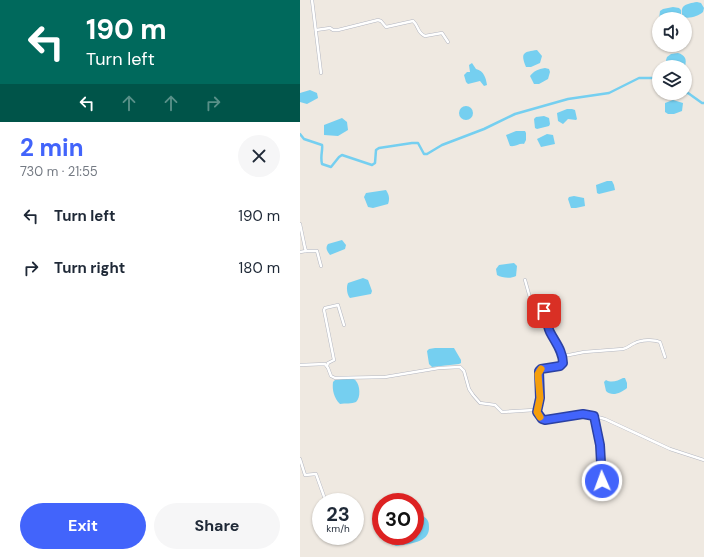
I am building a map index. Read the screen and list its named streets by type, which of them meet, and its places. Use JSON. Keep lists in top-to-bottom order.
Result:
{
  "page": {
    "turn": ["190 m", "Turn left"],
    "heading": ["2 min", "730 m · 21:55"],
    "list": [
      {
        "name": "Turn left",
        "value": "190 m"
      },
      {
        "name": "Turn right",
        "value": "180 m"
      }
    ],
    "speed": "23 km/h",
    "limit": "30",
    "buttons": ["Exit", "Share"]
  }
}
